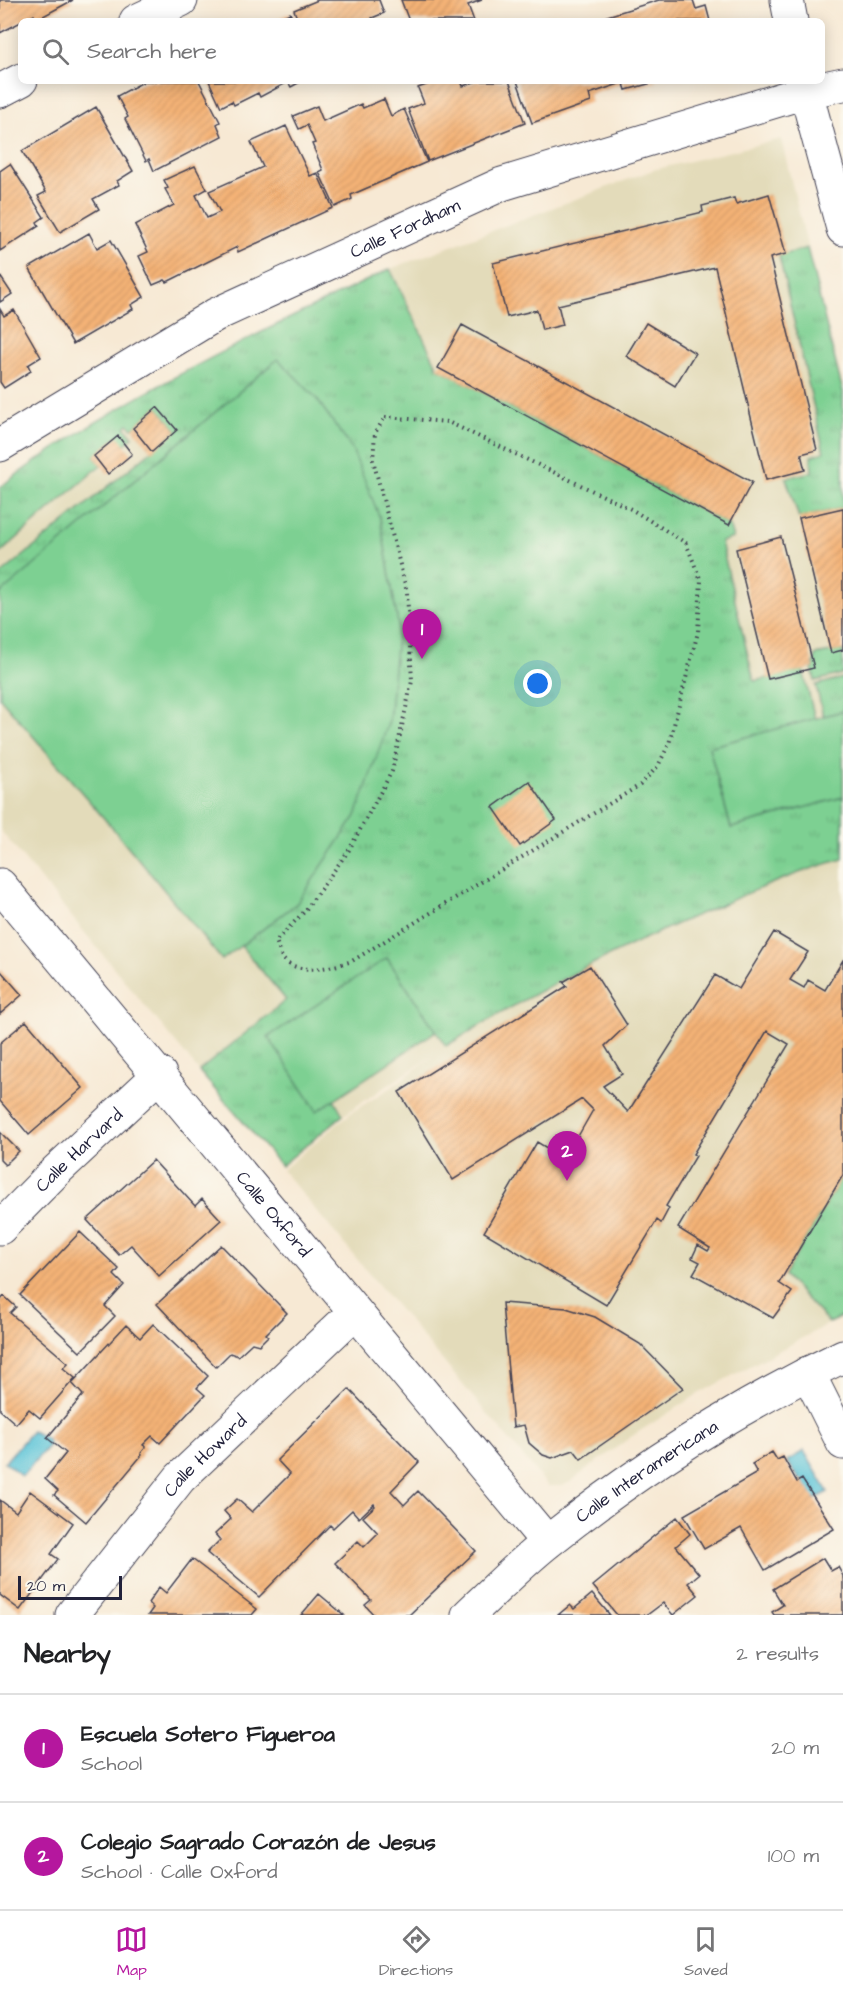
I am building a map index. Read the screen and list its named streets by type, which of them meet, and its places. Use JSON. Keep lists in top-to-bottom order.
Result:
{
  "streets": {
    "street": [
      "Calle Fordham",
      "Calle Harvard",
      "Calle Oxford",
      "Calle Howard",
      "Calle Interamericana"
    ]
  },
  "crossings": [
    ["Calle Harvard", "Calle Oxford"],
    ["Calle Oxford", "Calle Howard"],
    ["Calle Oxford", "Calle Interamericana"]
  ],
  "scale_bar": "20 m",
  "page": {
    "search": "Search here",
    "pins": ["1", "2"],
    "scale": "20 m",
    "heading": ["Nearby", "2 results"],
    "list": [
      {
        "mark": "1",
        "name": "Escuela Sotero Figueroa",
        "note": "School",
        "value": "20 m"
      },
      {
        "mark": "2",
        "name": "Colegio Sagrado Corazón de Jesus",
        "note": "School · Calle Oxford",
        "value": "100 m"
      }
    ],
    "nav": ["Map", "Directions", "Saved"]
  }
}
